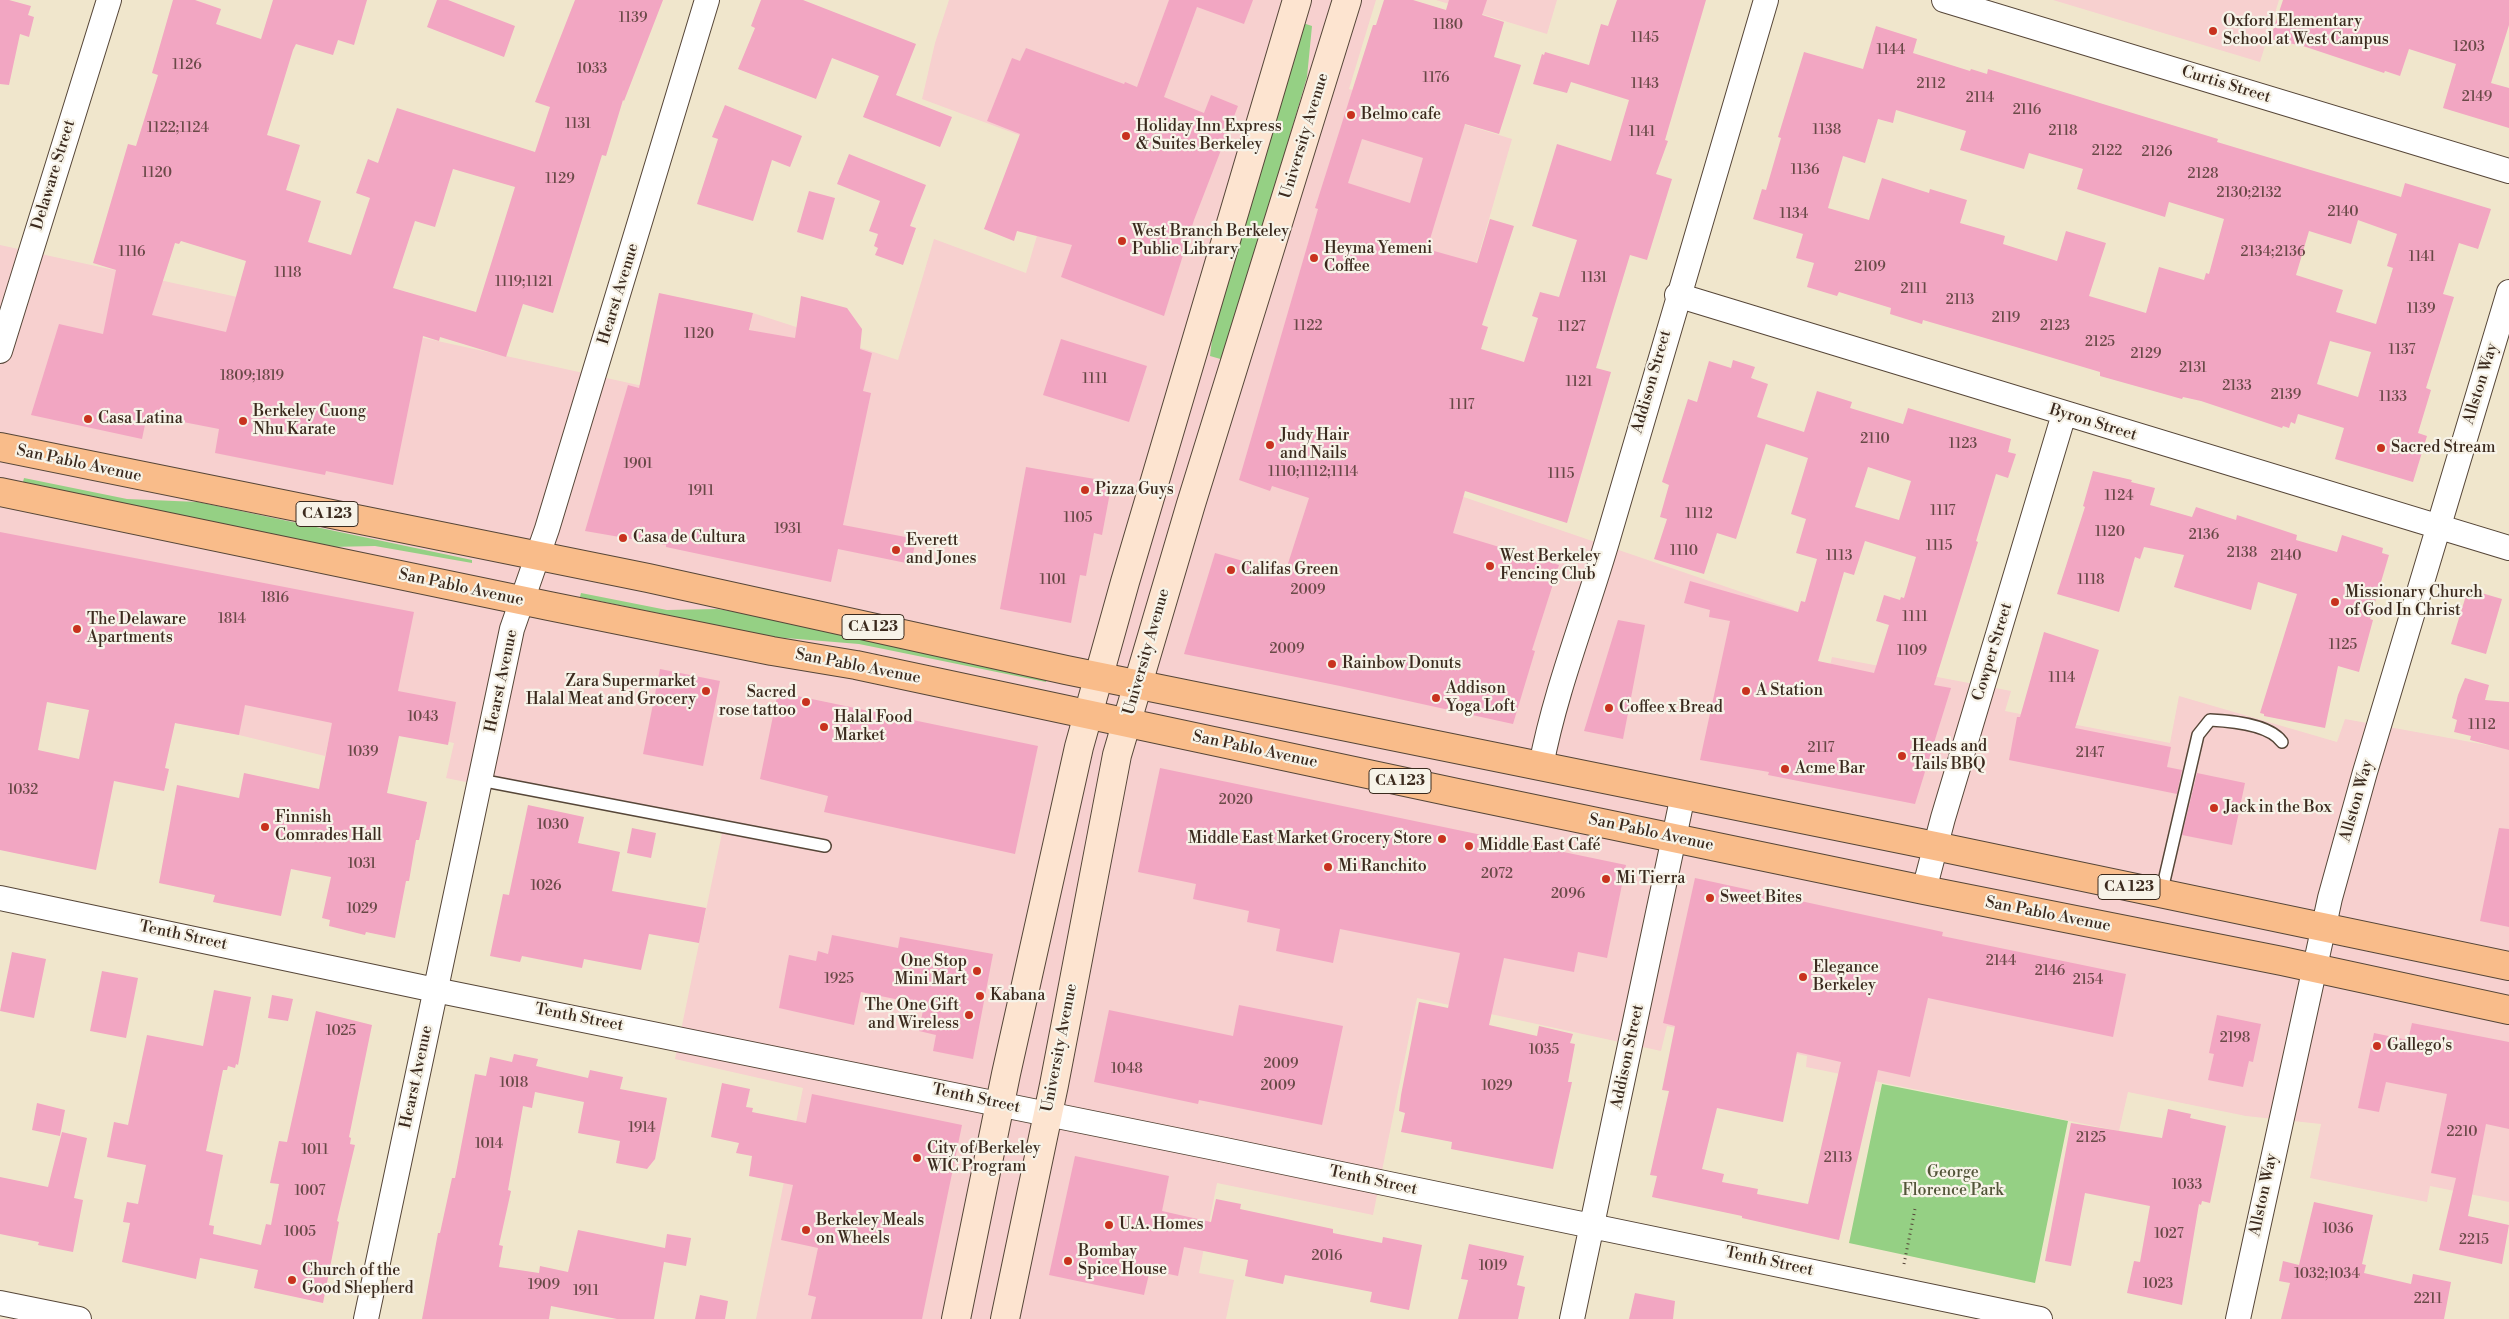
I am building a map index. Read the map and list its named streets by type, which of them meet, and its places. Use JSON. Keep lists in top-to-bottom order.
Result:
{
  "streets": {
    "main road": ["University Avenue", "San Pablo Avenue", "CA 123"],
    "street": [
      "Curtis Street",
      "Delaware Street",
      "Hearst Avenue",
      "Addison Street",
      "Allston Way",
      "Byron Street",
      "Cowper Street",
      "Tenth Street"
    ]
  },
  "crossings": [
    ["University Avenue", "San Pablo Avenue"],
    ["University Avenue", "Tenth Street"],
    ["Hearst Avenue", "San Pablo Avenue"],
    ["Hearst Avenue", "Tenth Street"],
    ["Addison Street", "Byron Street"],
    ["Addison Street", "San Pablo Avenue"],
    ["Addison Street", "Tenth Street"],
    ["Allston Way", "Byron Street"],
    ["Allston Way", "San Pablo Avenue"],
    ["Byron Street", "Cowper Street"],
    ["San Pablo Avenue", "Cowper Street"]
  ],
  "parks": ["George Florence Park"],
  "places": [
    "Oxford Elementary School at West Campus",
    "Belmo cafe",
    "Holiday Inn Express & Suites Berkeley",
    "West Branch Berkeley Public Library",
    "Heyma Yemeni Coffee",
    "Casa Latina",
    "Berkeley Cuong Nhu Karate",
    "Judy Hair and Nails",
    "Sacred Stream",
    "Pizza Guys",
    "Casa de Cultura",
    "Everett and Jones",
    "West Berkeley Fencing Club",
    "Califas Green",
    "Missionary Church of God In Christ",
    "The Delaware Apartments",
    "Rainbow Donuts",
    "Zara Supermarket Halal Meat and Grocery",
    "A Station",
    "Addison Yoga Loft",
    "Sacred rose tattoo",
    "Coffee x Bread",
    "Halal Food Market",
    "Heads and Tails BBQ",
    "Acme Bar",
    "Jack in the Box",
    "Finnish Comrades Hall",
    "Middle East Market Grocery Store",
    "Middle East Café",
    "Mi Ranchito",
    "Mi Tierra",
    "Sweet Bites",
    "One Stop Mini Mart",
    "Elegance Berkeley",
    "Kabana",
    "The One Gift and Wireless",
    "Gallego's",
    "City of Berkeley WIC Program",
    "U.A. Homes",
    "Berkeley Meals on Wheels",
    "Bombay Spice House",
    "Church of the Good Shepherd"
  ],
  "house_numbers": [
    "1139",
    "1180",
    "1145",
    "1203",
    "1144",
    "1126",
    "1033",
    "1176",
    "1143",
    "2112",
    "2149",
    "2114",
    "2116",
    "1131",
    "1122;1124",
    "1138",
    "2118",
    "1141",
    "2122",
    "2126",
    "1136",
    "1120",
    "2128",
    "1129",
    "2130;2132",
    "2140",
    "1134",
    "1116",
    "2134;2136",
    "1141",
    "2109",
    "1118",
    "1131",
    "1119;1121",
    "2111",
    "2113",
    "1139",
    "2119",
    "1122",
    "2123",
    "1127",
    "1120",
    "2125",
    "1137",
    "2129",
    "2131",
    "1809;1819",
    "1111",
    "1121",
    "2133",
    "2139",
    "1133",
    "1117",
    "2110",
    "1123",
    "1901",
    "1110;1112;1114",
    "1115",
    "1911",
    "1124",
    "1117",
    "1112",
    "1105",
    "1931",
    "1120",
    "2136",
    "1115",
    "1110",
    "2138",
    "1113",
    "2140",
    "1101",
    "1118",
    "2009",
    "1816",
    "1111",
    "1814",
    "1125",
    "2009",
    "1109",
    "1114",
    "1043",
    "1112",
    "2117",
    "1039",
    "2147",
    "1032",
    "2020",
    "1030",
    "1031",
    "2072",
    "1026",
    "2096",
    "1029",
    "2144",
    "2146",
    "1925",
    "2154",
    "1025",
    "2198",
    "1035",
    "2009",
    "1048",
    "1018",
    "2009",
    "1029",
    "1914",
    "2210",
    "2125",
    "1014",
    "1011",
    "2113",
    "1033",
    "1007",
    "1036",
    "1005",
    "1027",
    "2215",
    "2016",
    "1019",
    "1032;1034",
    "1023",
    "1909",
    "1911",
    "2211"
  ]
}
